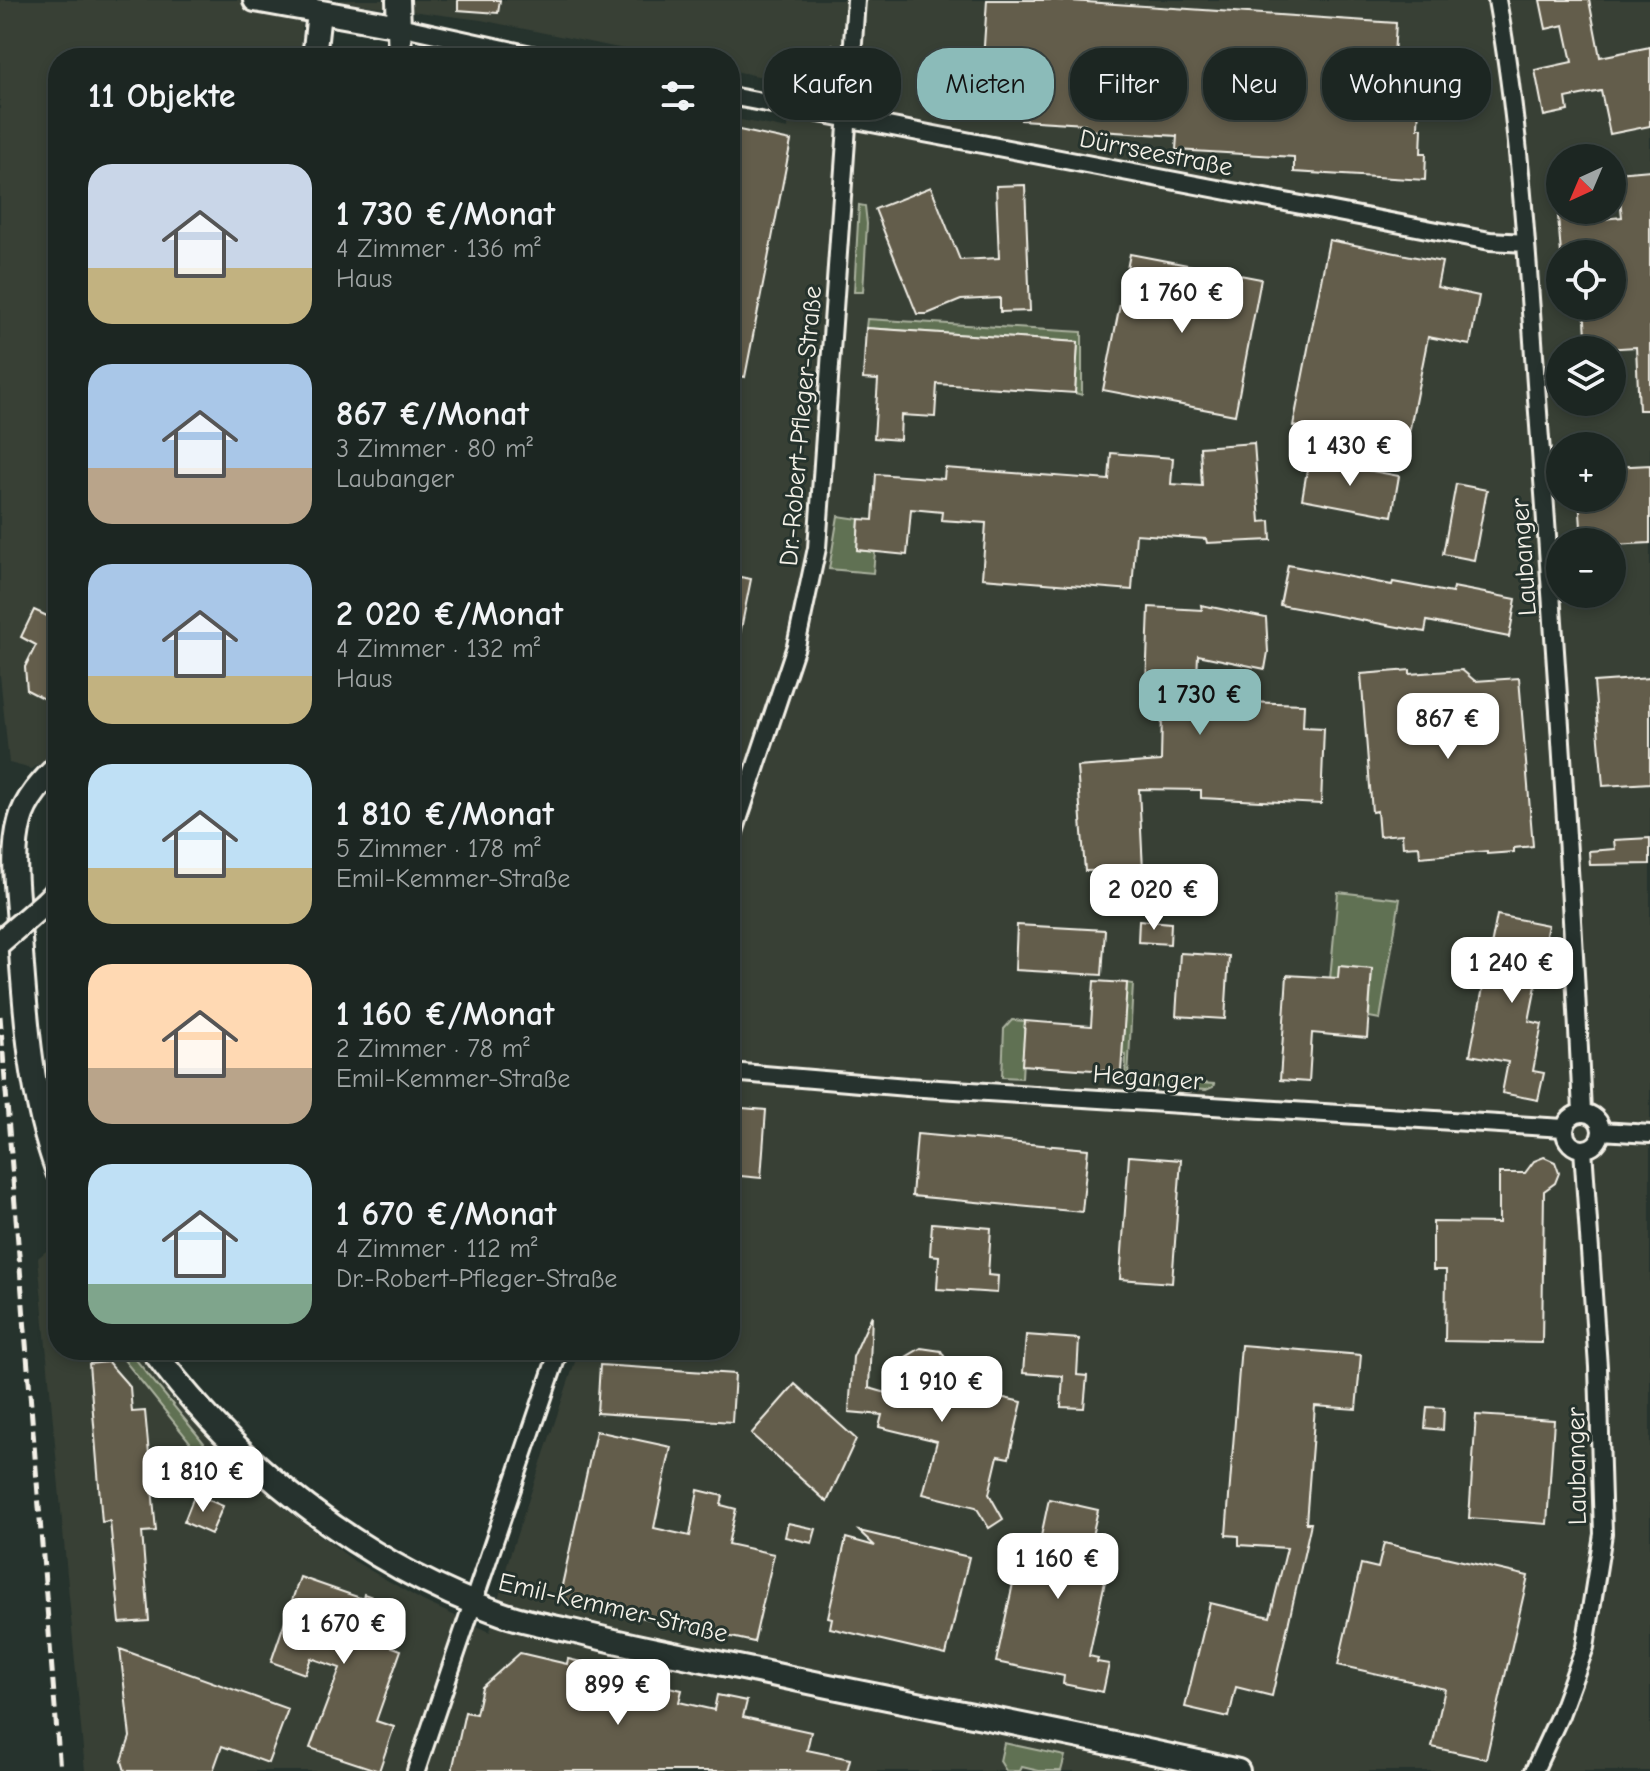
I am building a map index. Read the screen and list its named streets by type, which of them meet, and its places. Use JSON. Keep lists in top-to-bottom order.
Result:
{
  "streets": {
    "street": [
      "Dürrseestraße",
      "Dr.-Robert-Pfleger-Straße",
      "Laubanger",
      "Heganger",
      "Emil-Kemmer-Straße"
    ]
  },
  "crossings": [
    ["Dürrseestraße", "Dr.-Robert-Pfleger-Straße"],
    ["Dürrseestraße", "Laubanger"],
    ["Laubanger", "Heganger"]
  ],
  "north": "bottom left",
  "page": {
    "chip": [
      "Kaufen",
      "Mieten",
      "Filter",
      "Neu",
      "Wohnung"
    ],
    "heading": "11 Objekte",
    "map_buttons": ["+", "−"],
    "list": [
      {
        "name": "1 730 €/Monat",
        "note": "4 Zimmer · 136 m² · Haus"
      },
      {
        "name": "867 €/Monat",
        "note": "3 Zimmer · 80 m² · Laubanger"
      },
      {
        "name": "2 020 €/Monat",
        "note": "4 Zimmer · 132 m² · Haus"
      },
      {
        "name": "1 810 €/Monat",
        "note": "5 Zimmer · 178 m² · Emil-Kemmer-Straße"
      },
      {
        "name": "1 160 €/Monat",
        "note": "2 Zimmer · 78 m² · Emil-Kemmer-Straße"
      },
      {
        "name": "1 670 €/Monat",
        "note": "4 Zimmer · 112 m² · Dr.-Robert-Pfleger-Straße"
      }
    ],
    "price": [
      "1 760 €",
      "1 430 €",
      "1 730 €",
      "867 €",
      "2 020 €",
      "1 240 €",
      "1 910 €",
      "1 810 €",
      "1 160 €",
      "1 670 €",
      "899 €"
    ]
  }
}
